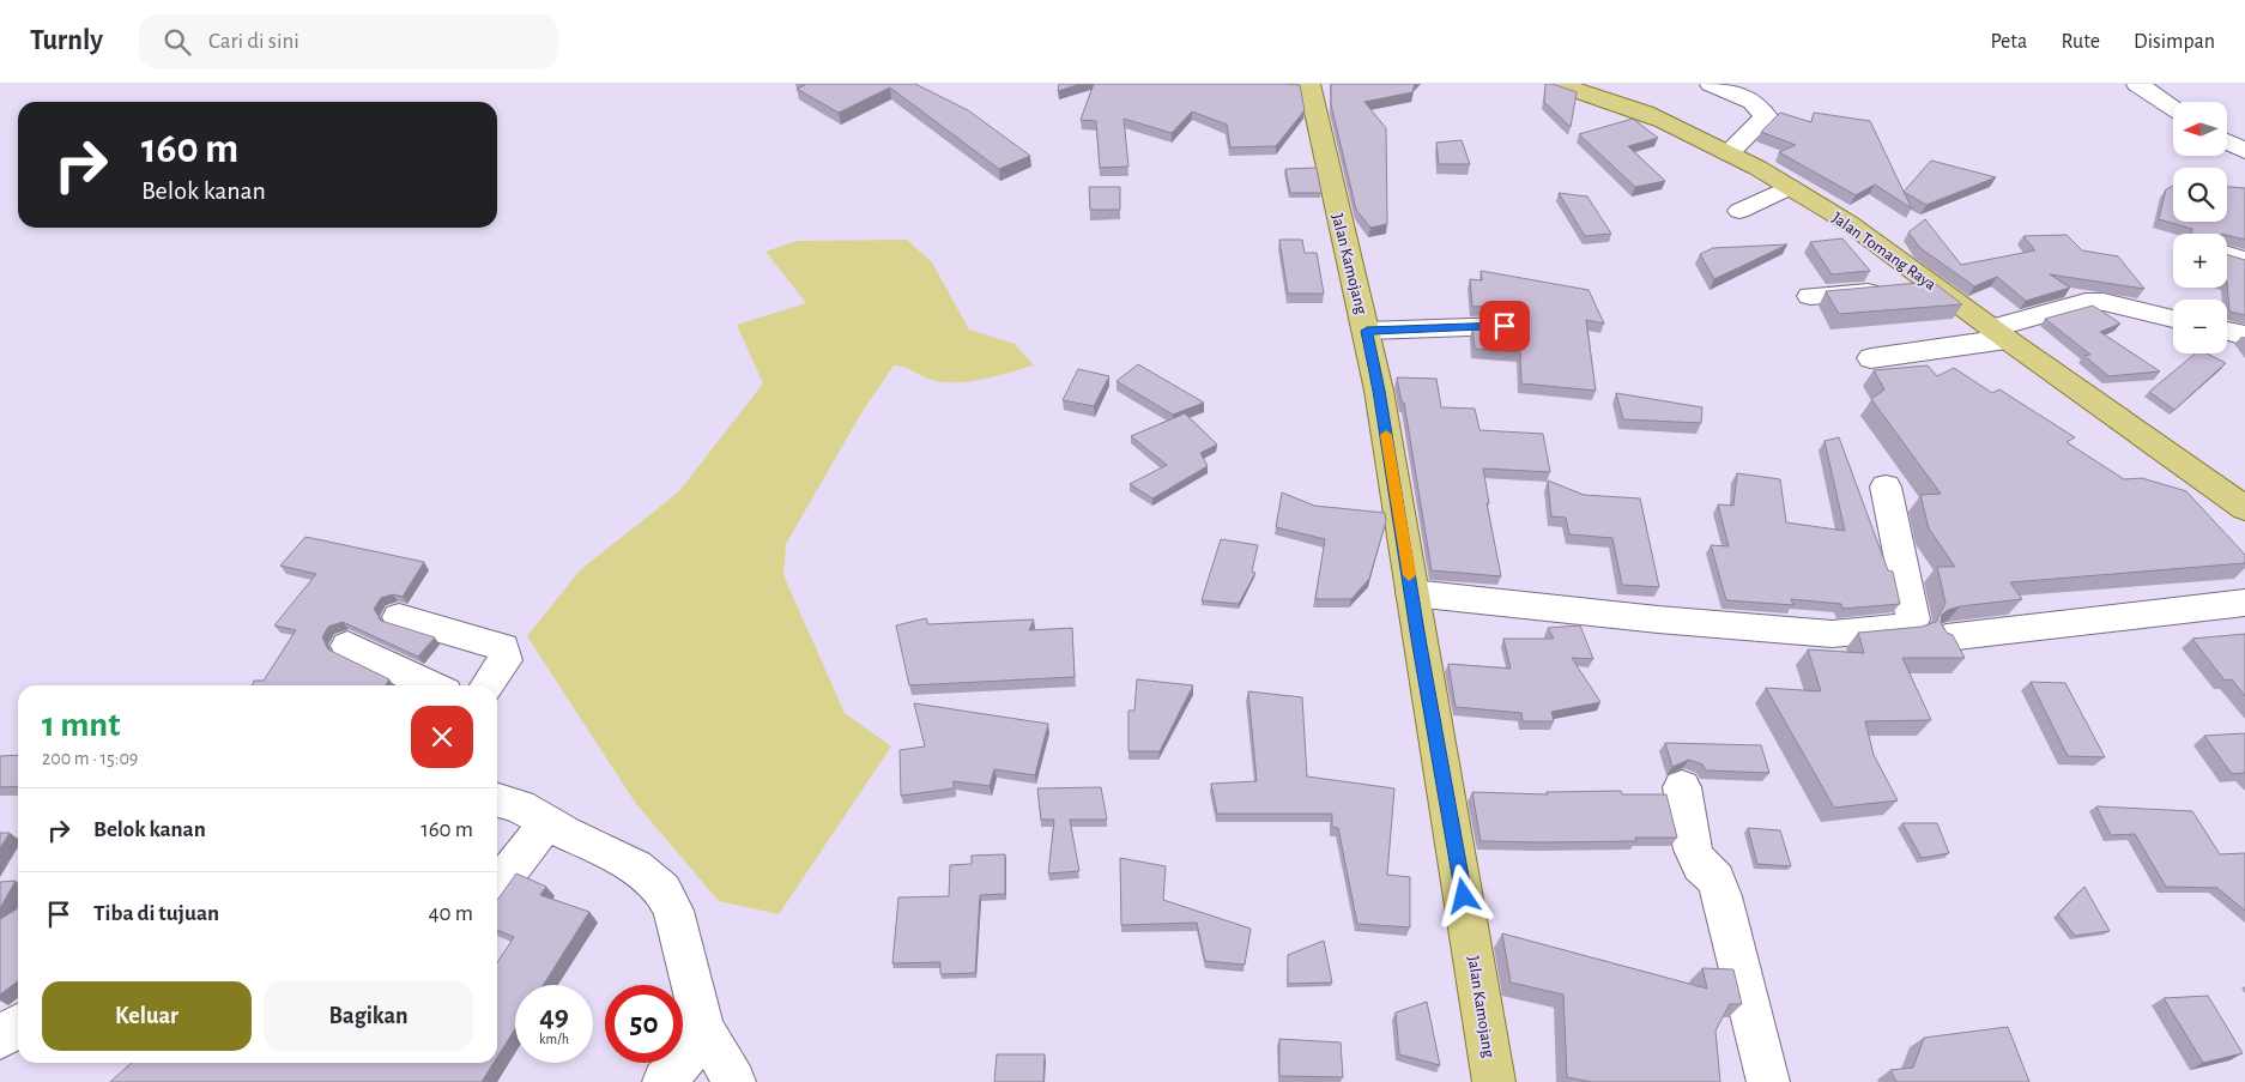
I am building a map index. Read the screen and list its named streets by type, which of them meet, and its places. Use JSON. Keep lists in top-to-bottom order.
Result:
{
  "streets": {
    "main road": ["Jalan Tomang Raya", "Jalan Kamojang"]
  },
  "north": "left",
  "page": {
    "header": "Turnly",
    "search": "Cari di sini",
    "nav": ["Peta", "Rute", "Disimpan"],
    "map_buttons": ["+", "−"],
    "turn": ["160 m", "Belok kanan"],
    "heading": ["1 mnt", "200 m · 15:09"],
    "list": [
      {
        "name": "Belok kanan",
        "value": "160 m"
      },
      {
        "name": "Tiba di tujuan",
        "value": "40 m"
      }
    ],
    "buttons": ["Keluar", "Bagikan"],
    "speed": "49 km/h",
    "limit": "50"
  }
}
